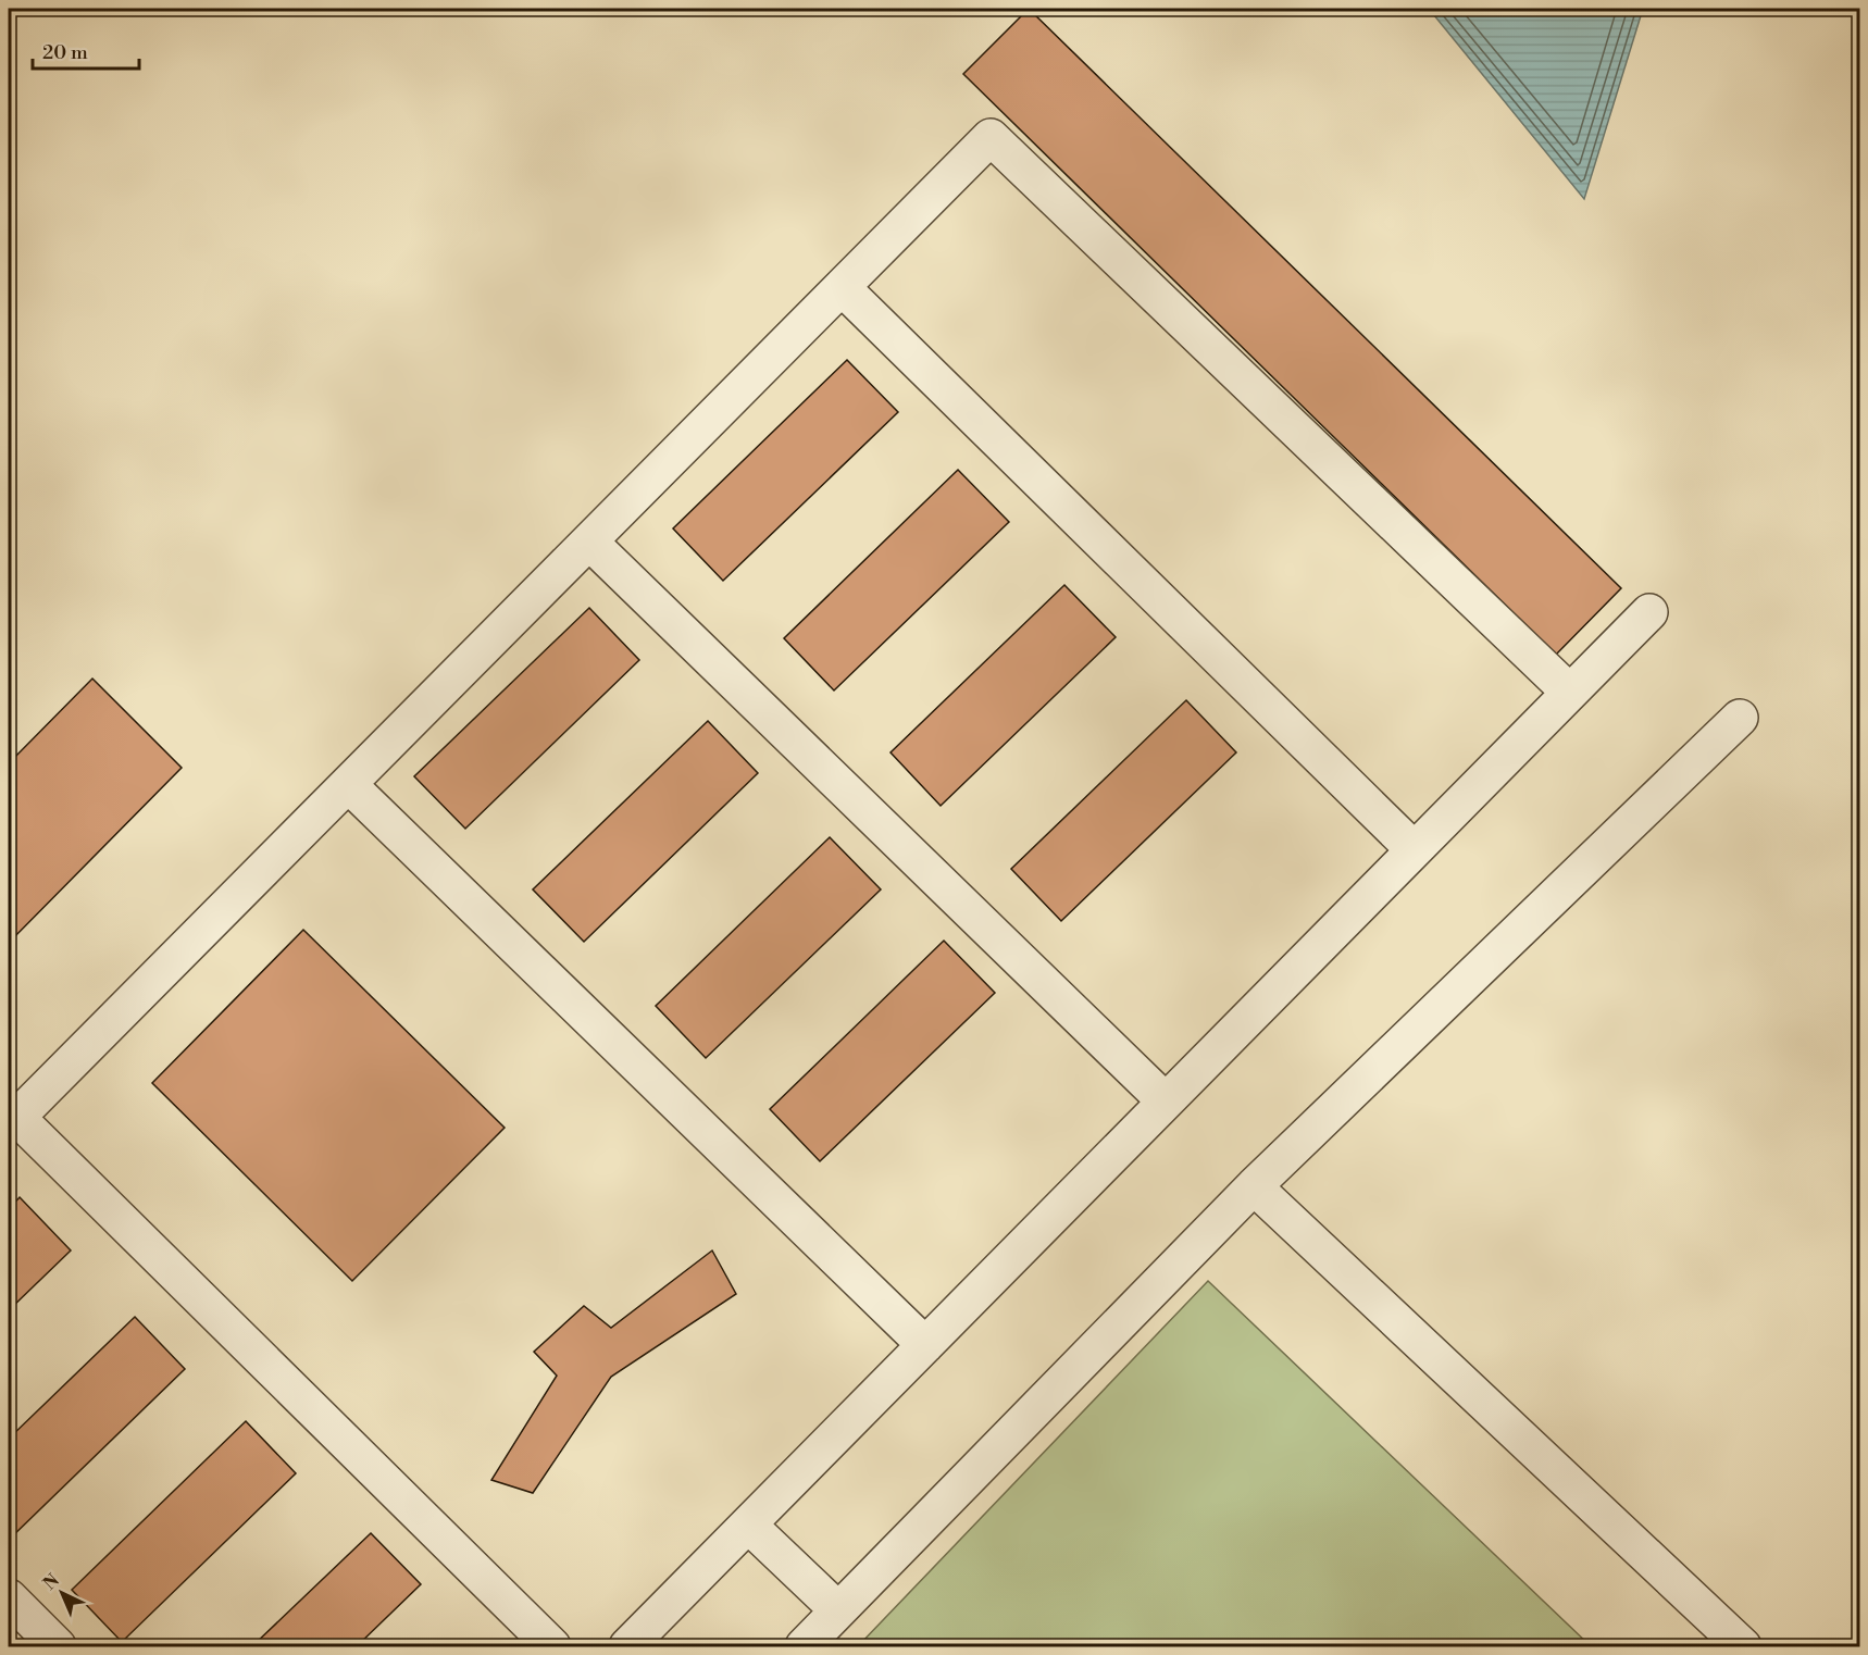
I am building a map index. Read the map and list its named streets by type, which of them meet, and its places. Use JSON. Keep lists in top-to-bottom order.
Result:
{
  "scale_bar": "20 m",
  "north": "top left"
}
